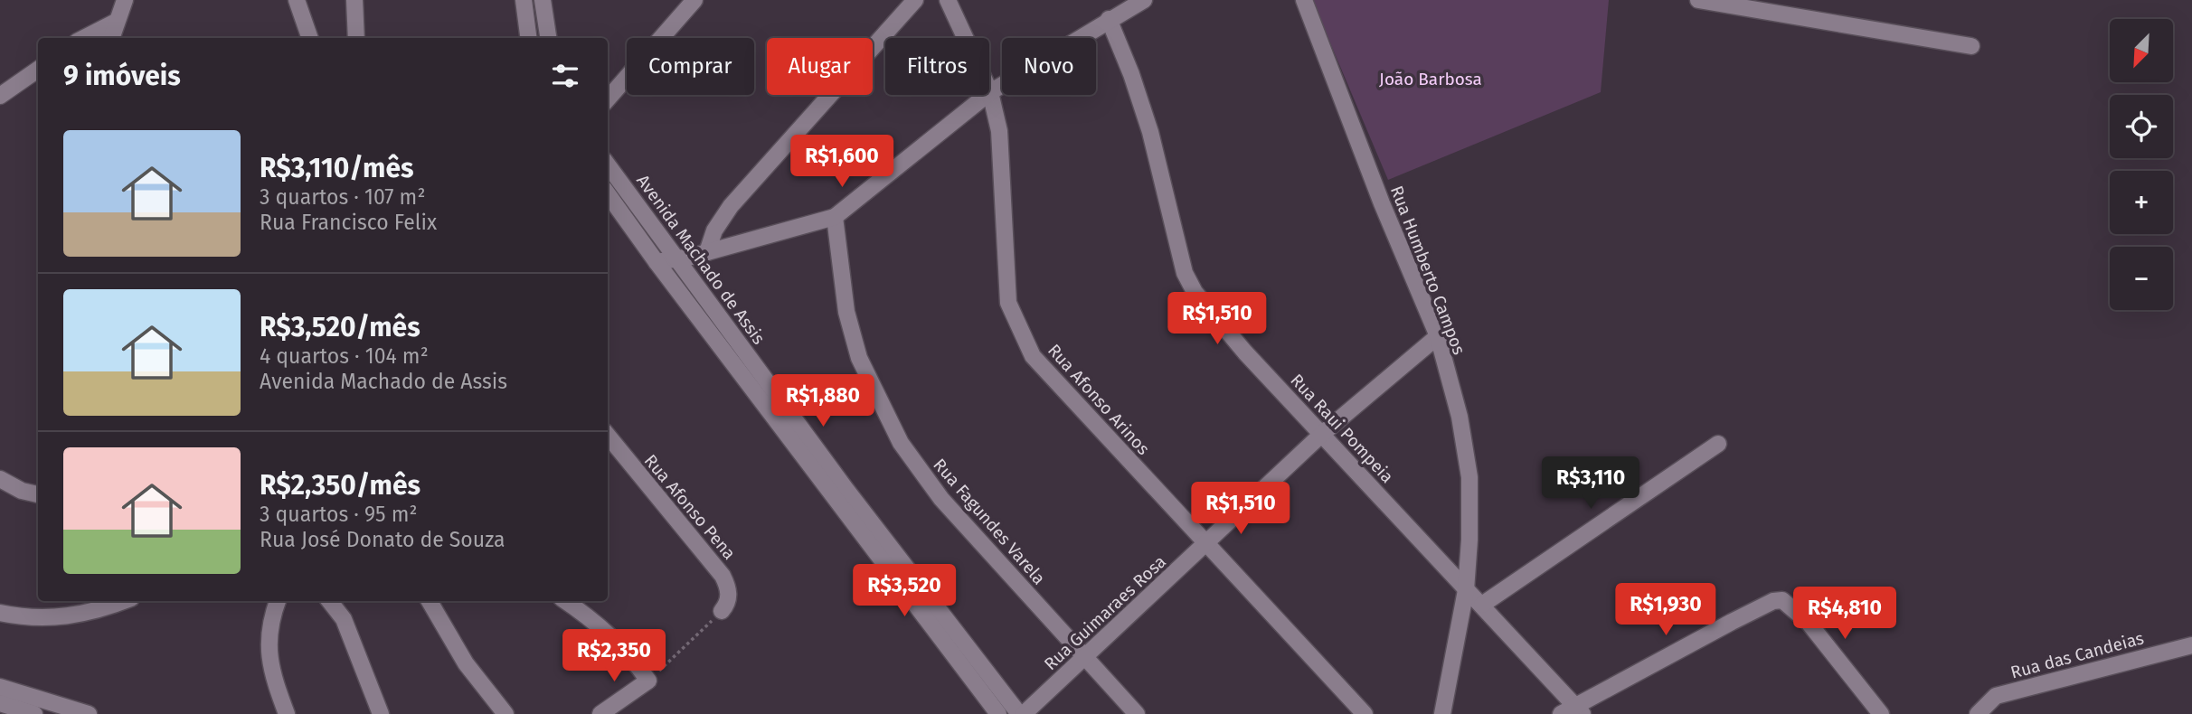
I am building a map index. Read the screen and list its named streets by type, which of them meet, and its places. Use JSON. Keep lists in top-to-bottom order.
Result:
{
  "streets": {
    "street": [
      "Avenida Machado de Assis",
      "Rua Humberto Campos",
      "Rua Afonso Arinos",
      "Rua Raui Pompeia",
      "Rua Afonso Pena",
      "Rua Fagundes Varela",
      "Rua Guimaraes Rosa",
      "Rua das Candeias"
    ]
  },
  "crossings": [
    ["Rua Humberto Campos", "Rua Raui Pompeia"],
    ["Rua Humberto Campos", "Rua Guimaraes Rosa"],
    ["Rua Afonso Arinos", "Rua Guimaraes Rosa"],
    ["Rua Raui Pompeia", "Rua Guimaraes Rosa"],
    ["Rua Fagundes Varela", "Rua Guimaraes Rosa"]
  ],
  "parks": ["João Barbosa"],
  "north": "bottom left",
  "page": {
    "map_buttons": ["+", "−"],
    "chip": [
      "Comprar",
      "Alugar",
      "Filtros",
      "Novo"
    ],
    "heading": "9 imóveis",
    "list": [
      {
        "name": "R$3,110/mês",
        "note": "3 quartos · 107 m² · Rua Francisco Felix"
      },
      {
        "name": "R$3,520/mês",
        "note": "4 quartos · 104 m² · Avenida Machado de Assis"
      },
      {
        "name": "R$2,350/mês",
        "note": "3 quartos · 95 m² · Rua José Donato de Souza"
      }
    ],
    "price": [
      "R$1,600",
      "R$1,510",
      "R$1,880",
      "R$3,110",
      "R$1,510",
      "R$3,520",
      "R$1,930",
      "R$4,810",
      "R$2,350"
    ]
  }
}
